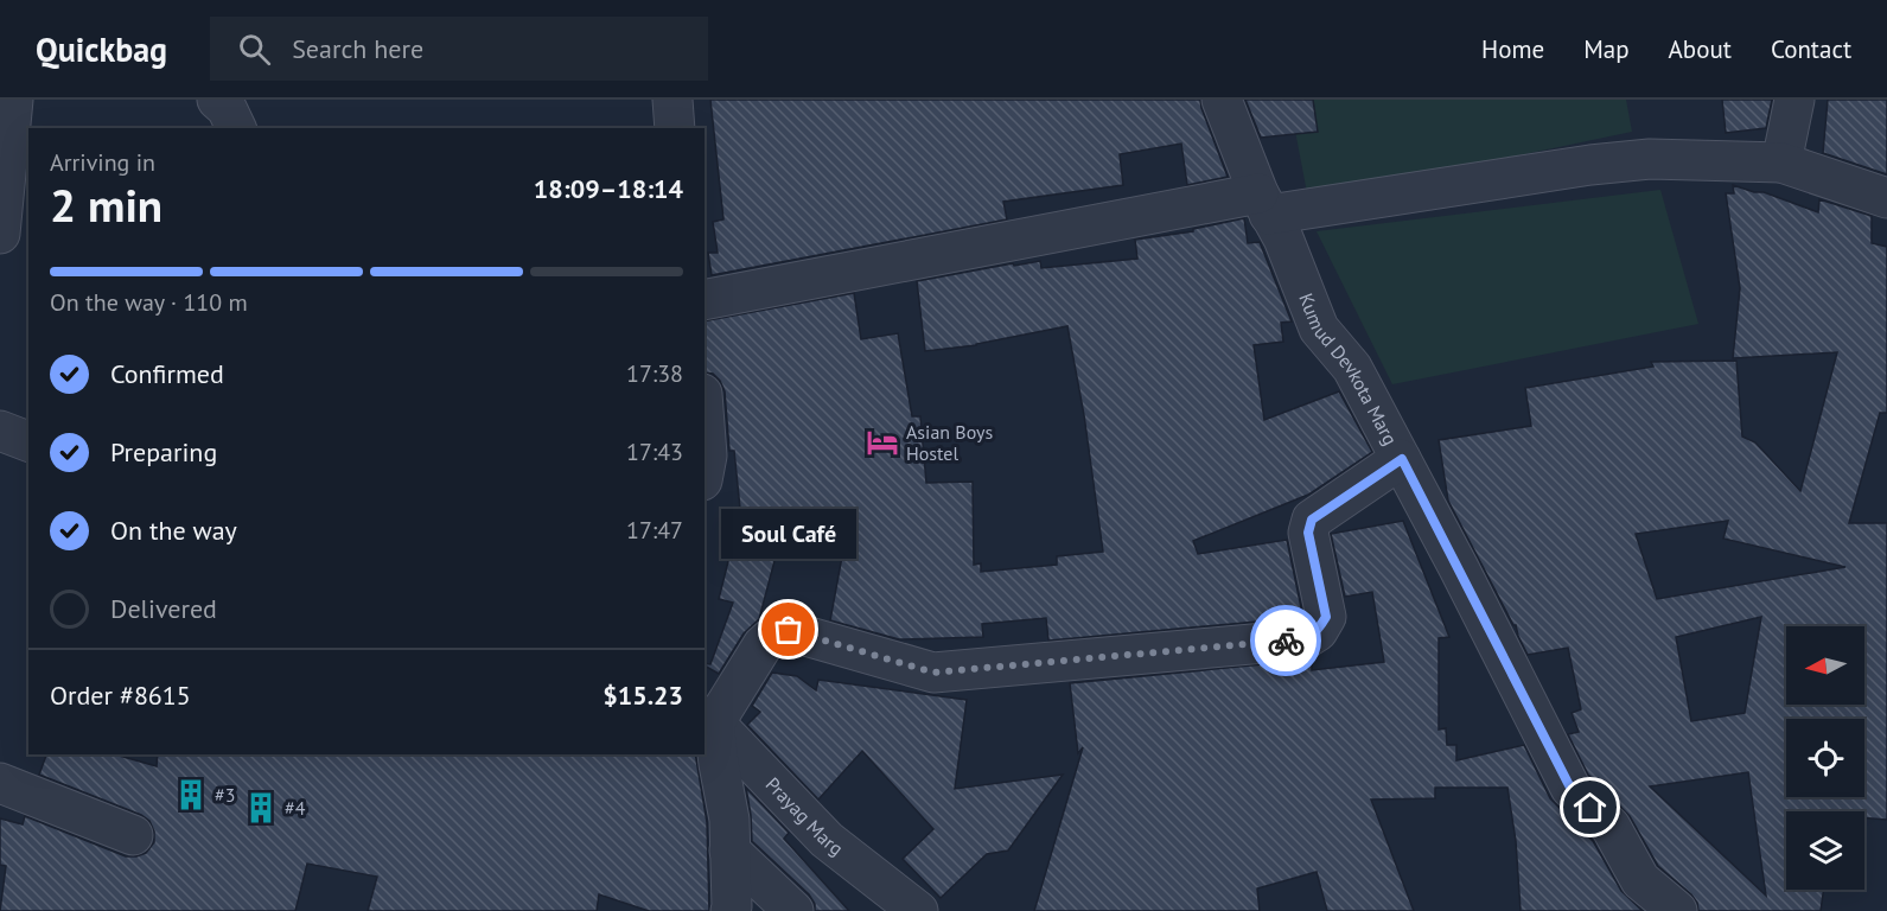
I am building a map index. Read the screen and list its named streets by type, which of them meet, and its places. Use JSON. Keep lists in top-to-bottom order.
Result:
{
  "streets": {
    "street": ["Kumud Devkota Marg", "Prayag Marg"]
  },
  "places": {
    "hotel": ["Asian Boys Hostel"],
    "other": ["Soul Café"],
    "building": ["#3", "#4"]
  },
  "north": "left",
  "page": {
    "header": "Quickbag",
    "search": "Search here",
    "nav": [
      "Home",
      "Map",
      "About",
      "Contact"
    ],
    "heading": ["2 min", "Arriving in", "18:09–18:14"],
    "panel": ["Order #8615", "$15.23"],
    "bar": "On the way · 110 m",
    "list": [
      ["Confirmed", "17:38"],
      ["Preparing", "17:43"],
      ["On the way", "17:47"],
      "Delivered"
    ],
    "bubble": "Soul Café"
  }
}
